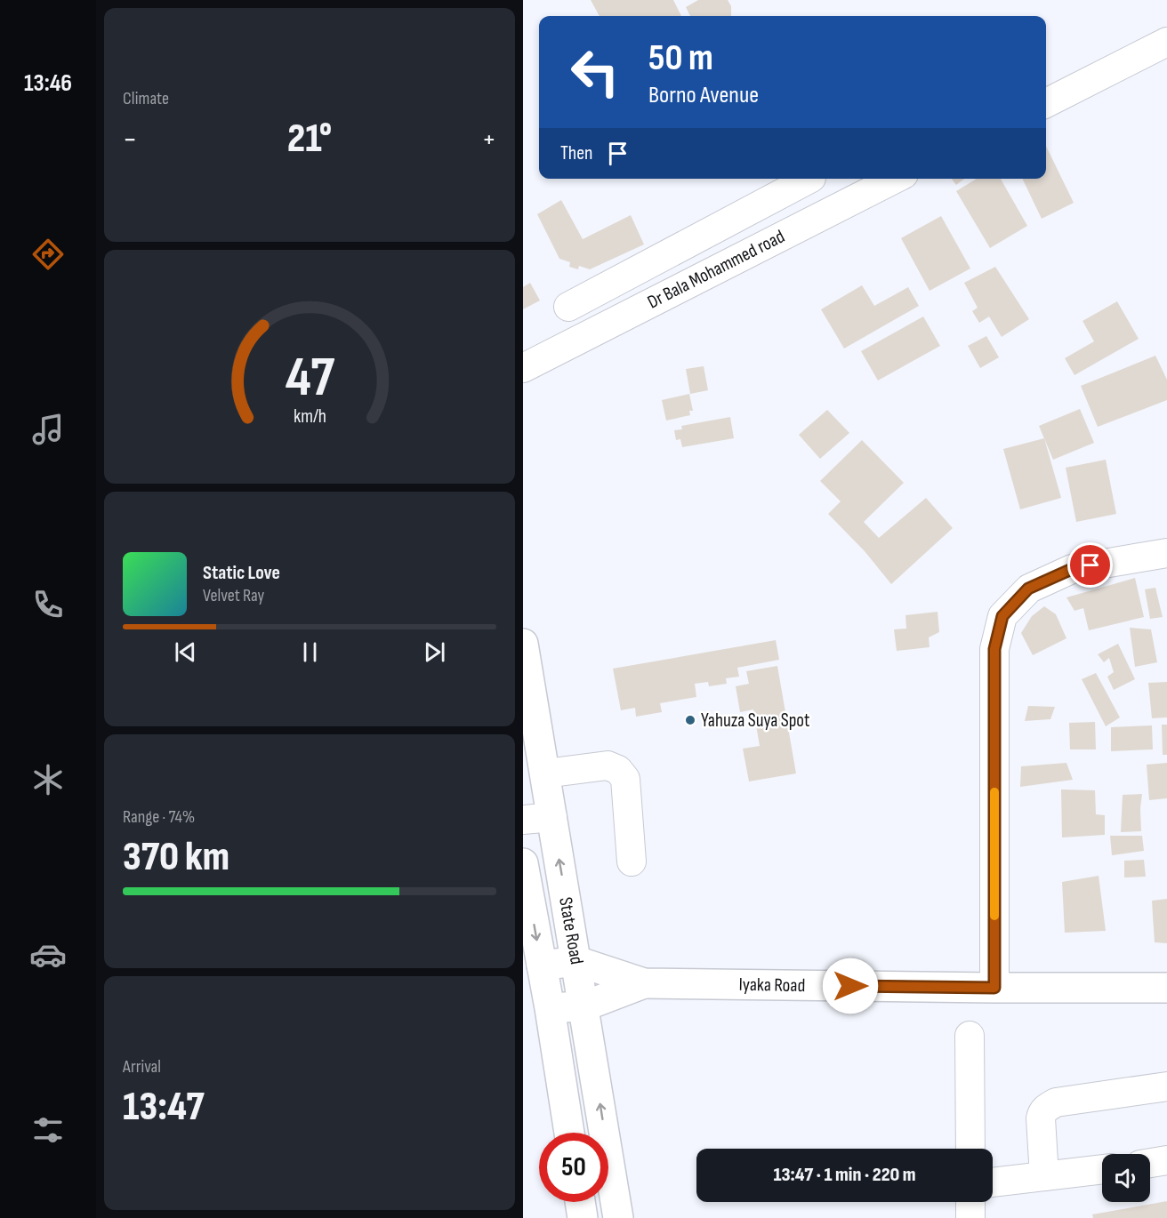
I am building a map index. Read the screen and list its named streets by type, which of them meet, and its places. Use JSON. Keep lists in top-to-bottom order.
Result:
{
  "streets": {
    "main road": ["State Road", "Iyaka Road"],
    "street": ["Dr Bala Mohammed road"]
  },
  "crossings": [
    ["State Road", "Iyaka Road"]
  ],
  "places": ["Yahuza Suya Spot"],
  "page": {
    "tabs": "13:46",
    "tile": [
      "Climate",
      ["Range · 74%", "370 km"],
      ["Arrival", "13:47"]
    ],
    "turn": ["50 m", "Borno Avenue"],
    "heat": ["−", "21°", "+"],
    "then": "Then",
    "song": ["Static Love", "Velvet Ray"],
    "limit": "50",
    "trip": "13:47 · 1 min · 220 m",
    "gauge": ["47", "km/h"]
  }
}
